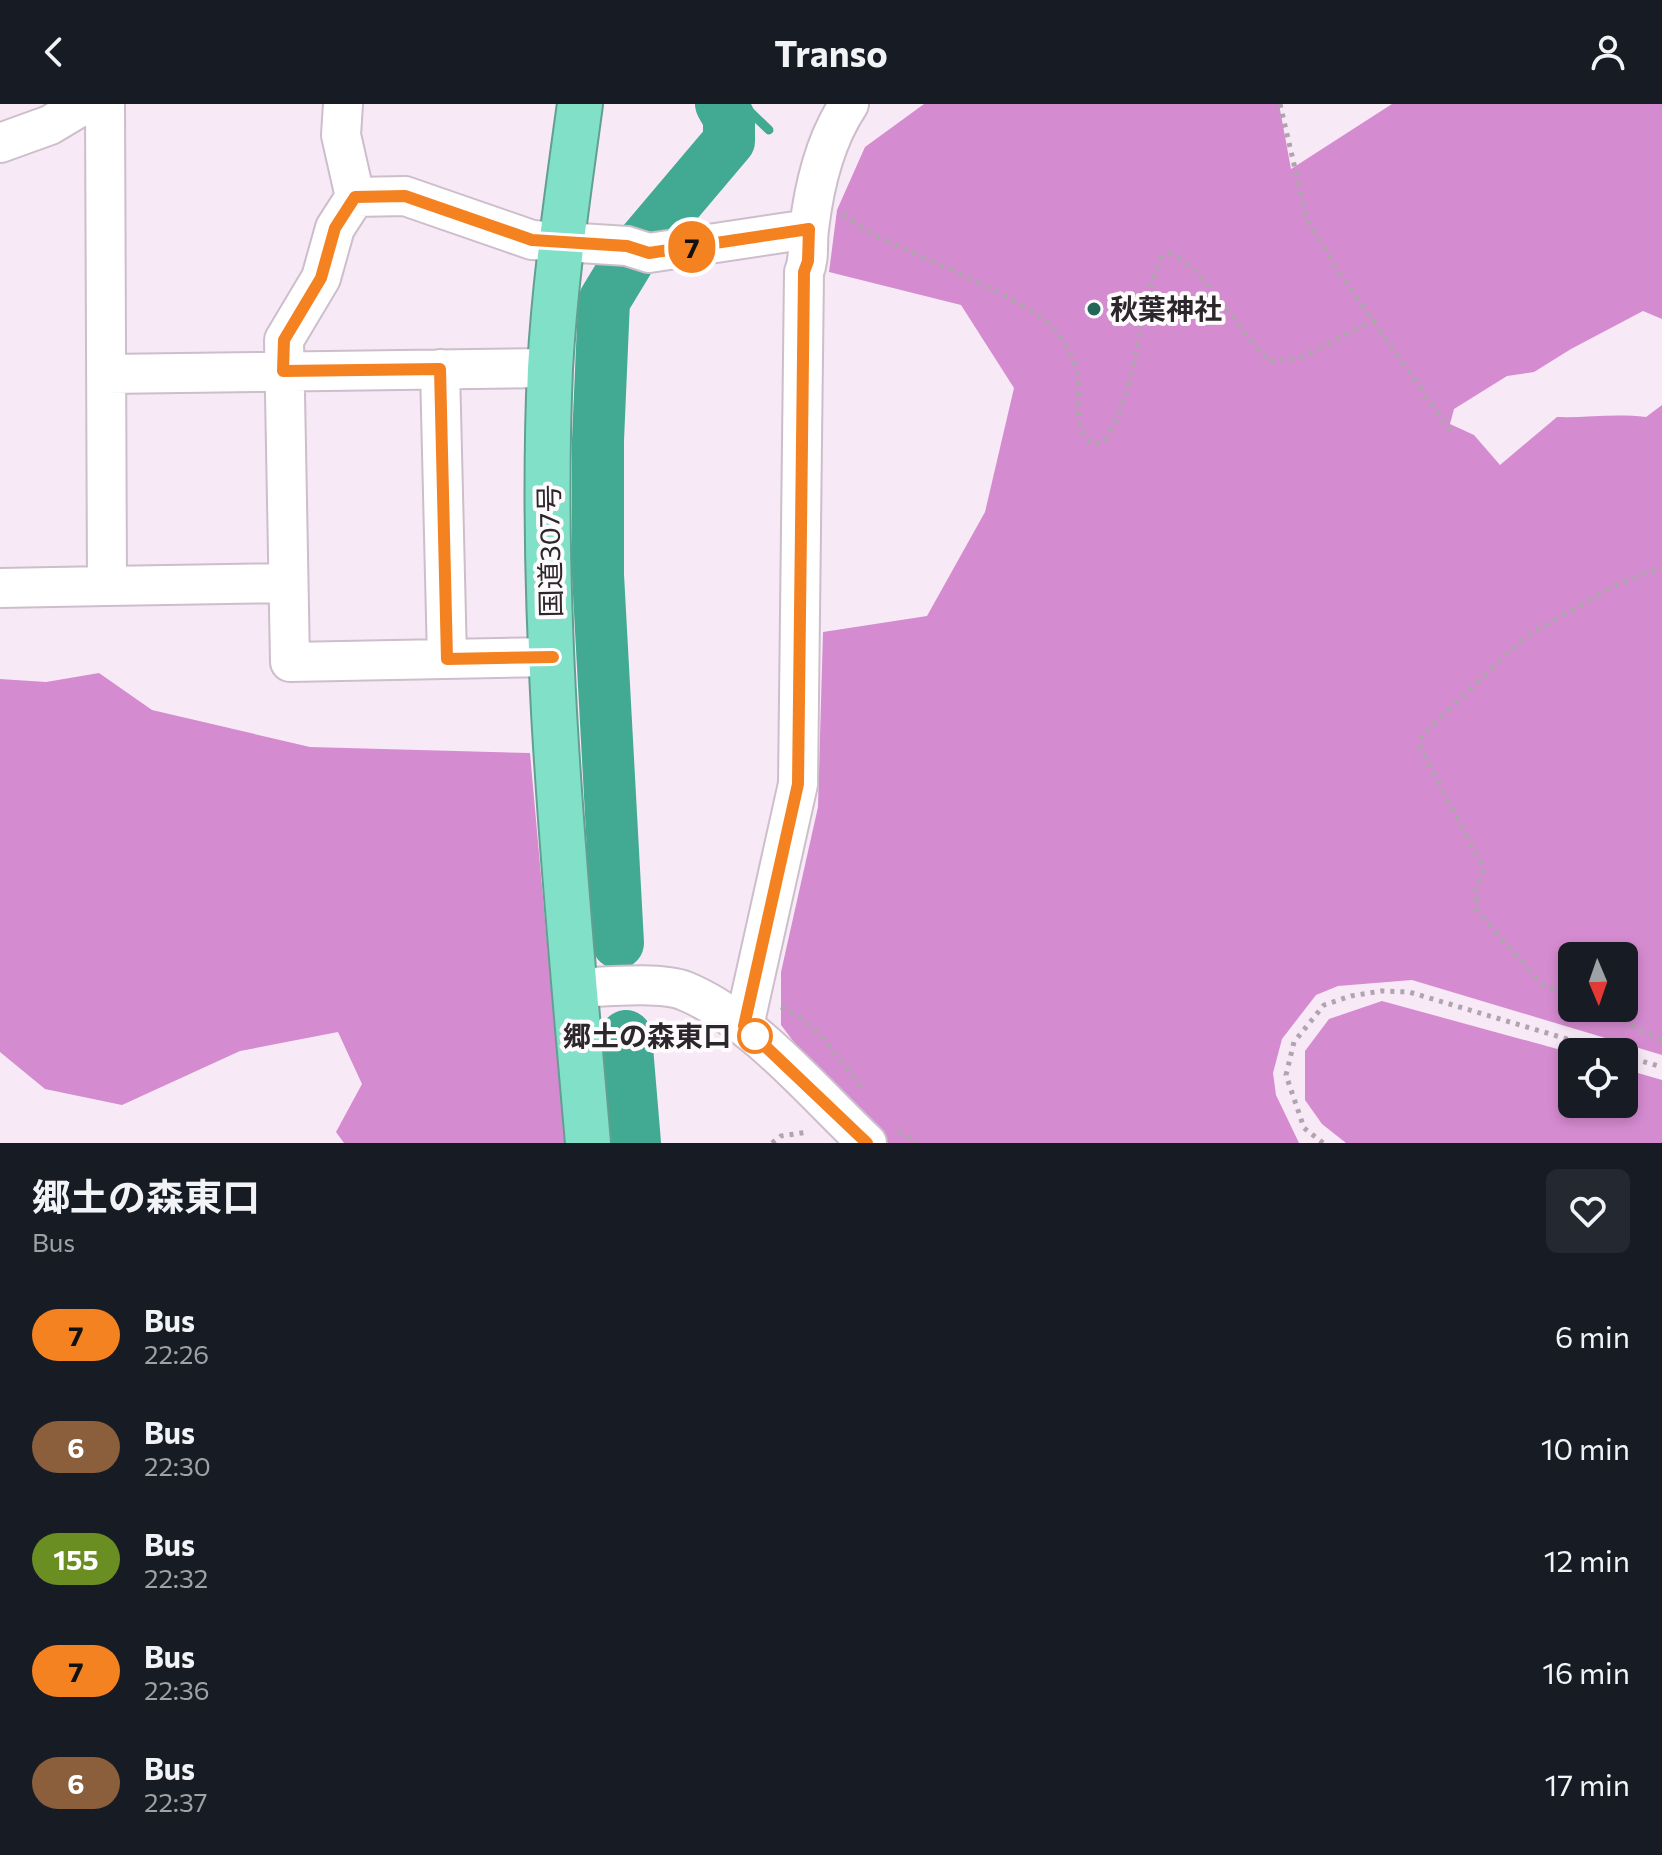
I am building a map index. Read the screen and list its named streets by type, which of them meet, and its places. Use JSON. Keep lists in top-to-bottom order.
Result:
{
  "streets": {
    "highway": ["国道307号"]
  },
  "places": ["秋葉神社", "郷土の森東口"],
  "lines": ["bus line 7"],
  "north": "bottom",
  "page": {
    "header": "Transo",
    "on_map": "7",
    "heading": ["郷土の森東口", "Bus"],
    "list": [
      {
        "mark": "7",
        "name": "Bus",
        "note": "22:26",
        "value": "6 min"
      },
      {
        "mark": "6",
        "name": "Bus",
        "note": "22:30",
        "value": "10 min"
      },
      {
        "mark": "155",
        "name": "Bus",
        "note": "22:32",
        "value": "12 min"
      },
      {
        "mark": "7",
        "name": "Bus",
        "note": "22:36",
        "value": "16 min"
      },
      {
        "mark": "6",
        "name": "Bus",
        "note": "22:37",
        "value": "17 min"
      }
    ]
  }
}
